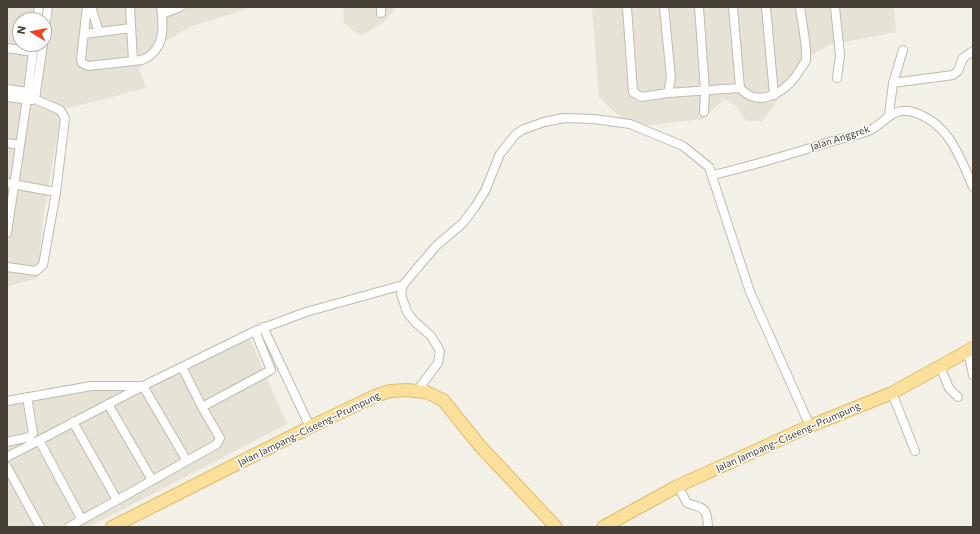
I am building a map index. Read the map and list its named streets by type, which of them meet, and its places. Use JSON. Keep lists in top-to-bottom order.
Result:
{
  "streets": {
    "main road": ["Jalan Jampang–Ciseeng–Prumpung"],
    "street": ["Jalan Anggrek"]
  },
  "north": "left"
}
